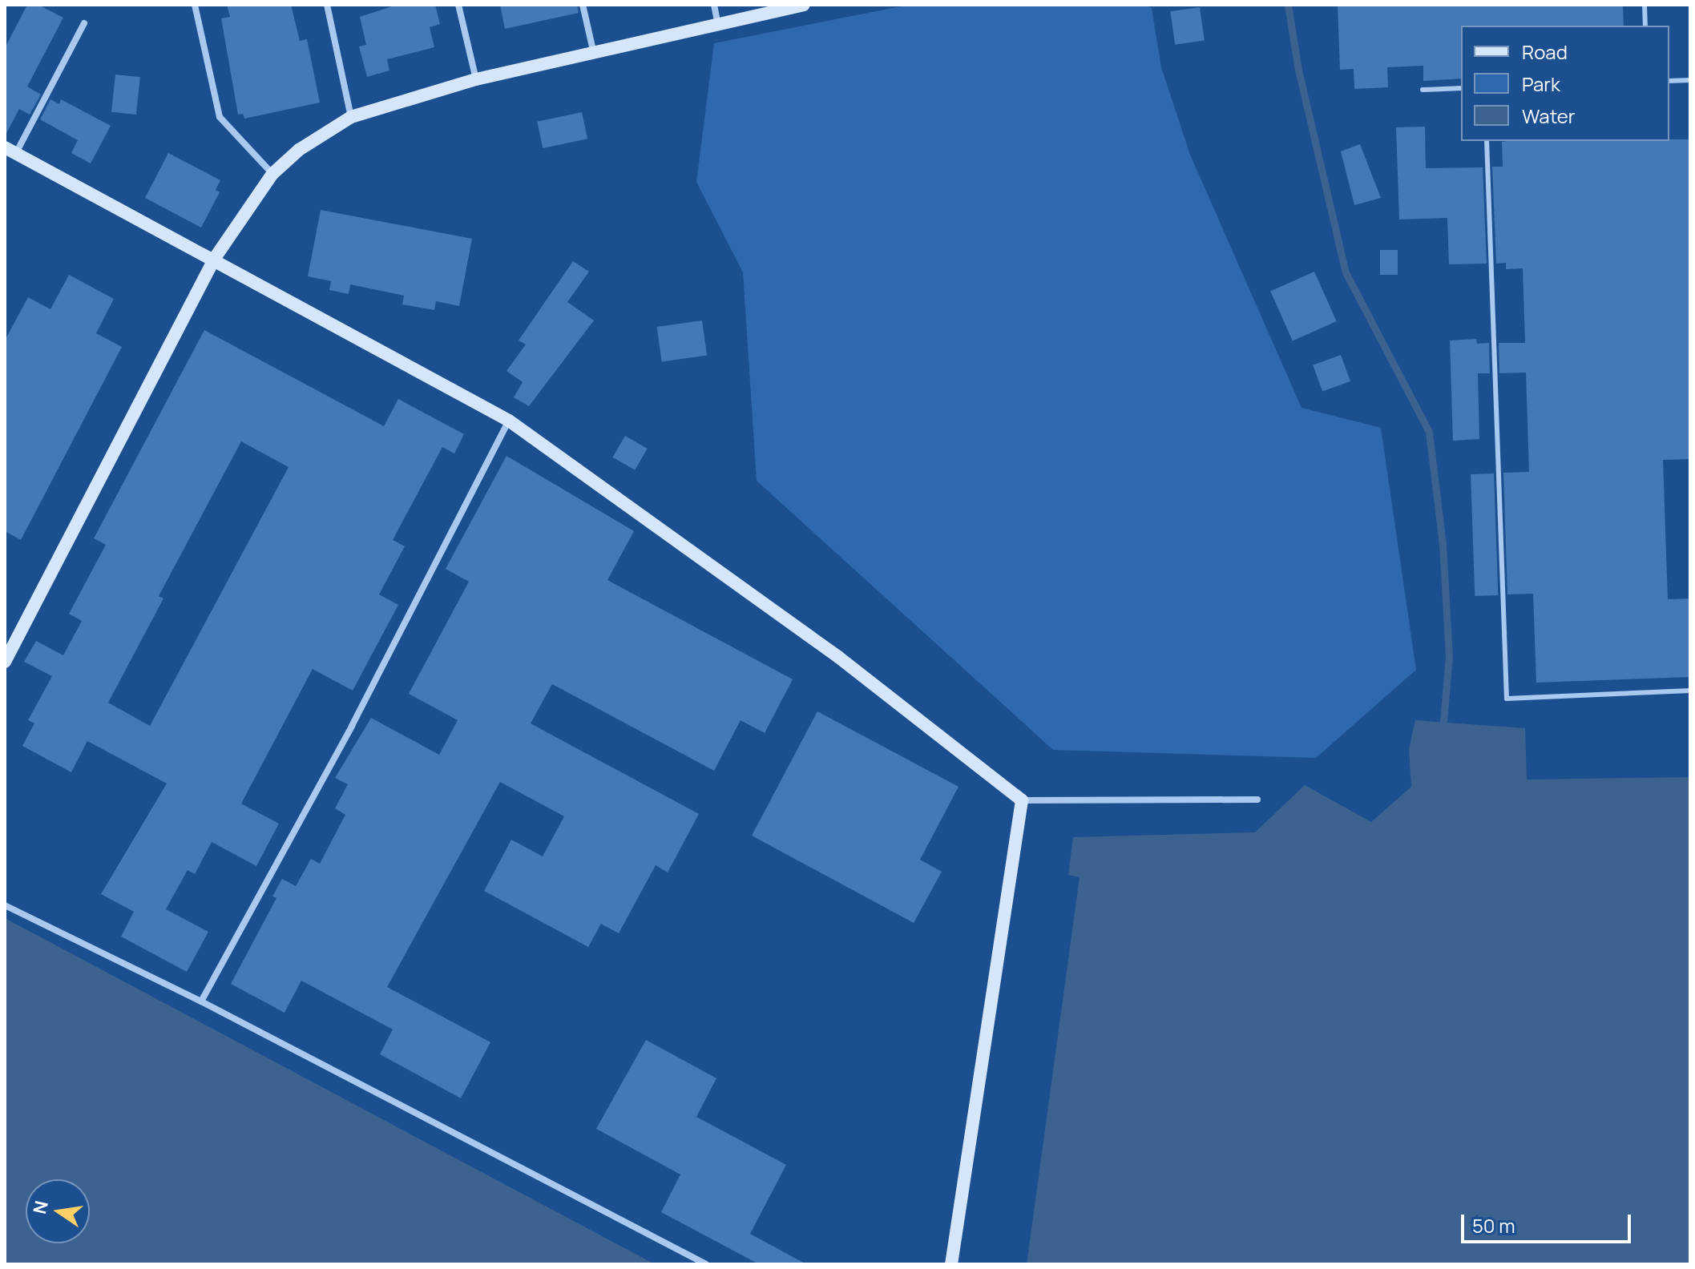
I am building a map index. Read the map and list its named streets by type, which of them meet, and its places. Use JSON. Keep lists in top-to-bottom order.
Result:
{
  "legend": ["Road", "Park", "Water"],
  "scale_bar": "50 m",
  "north": "left"
}
